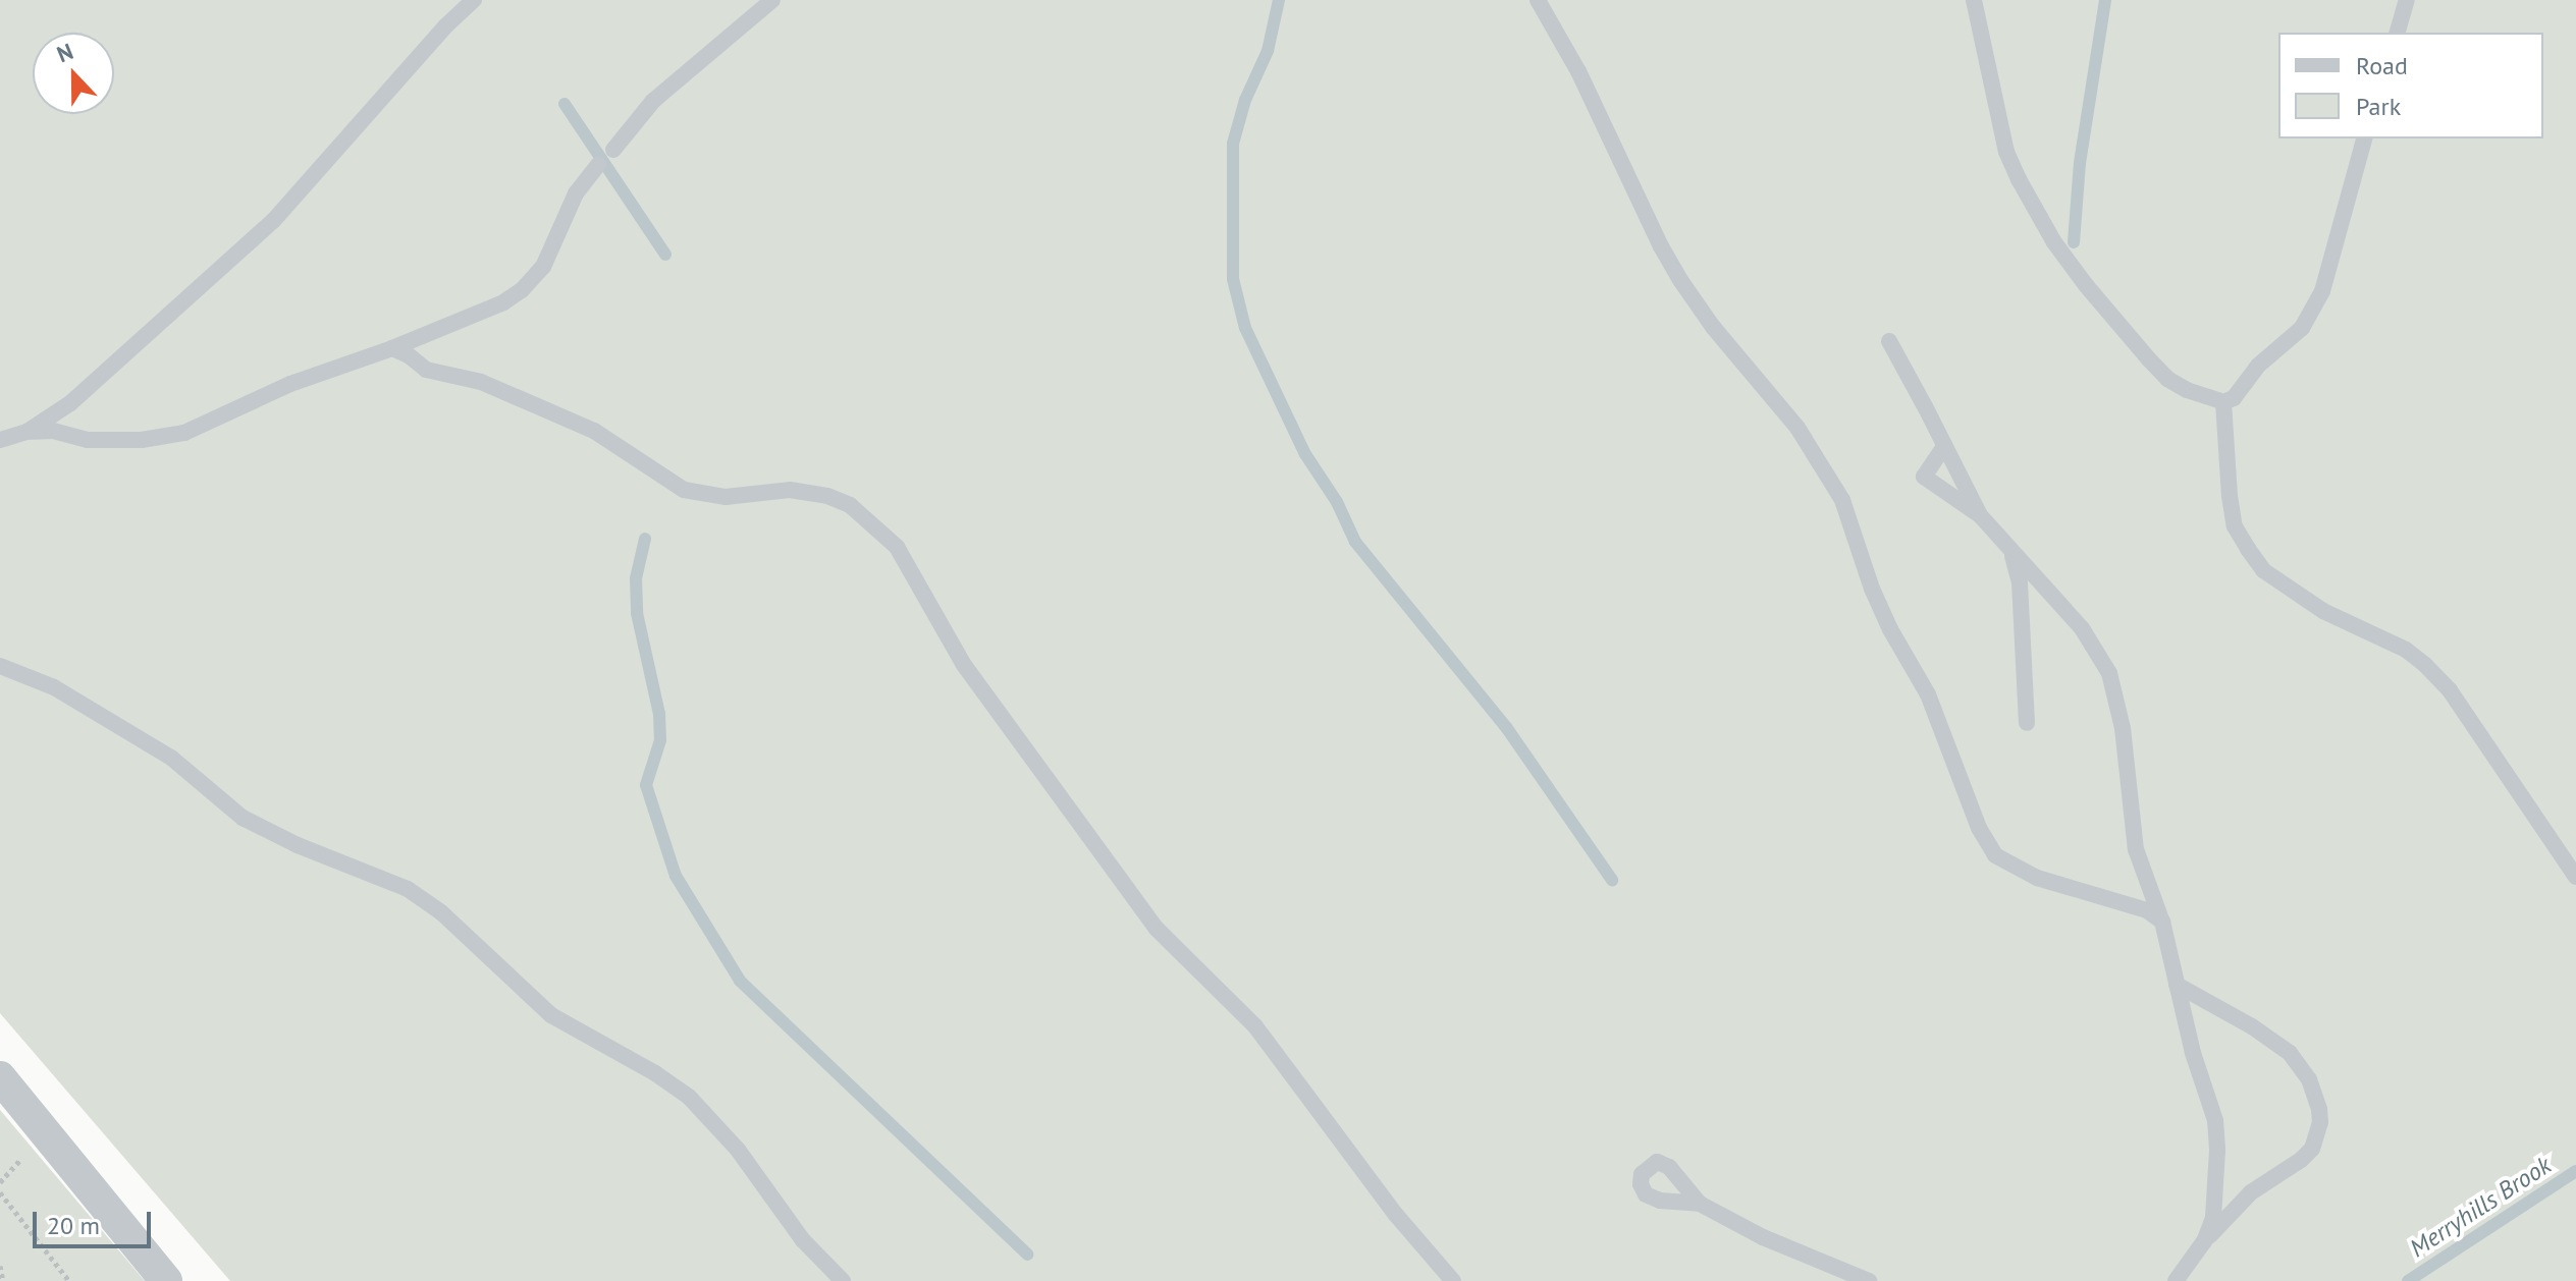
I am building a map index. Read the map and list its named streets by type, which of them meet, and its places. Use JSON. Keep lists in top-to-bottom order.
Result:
{
  "water": ["Merryhills Brook"],
  "legend": ["Road", "Park"],
  "scale_bar": "20 m",
  "north": "top"
}
